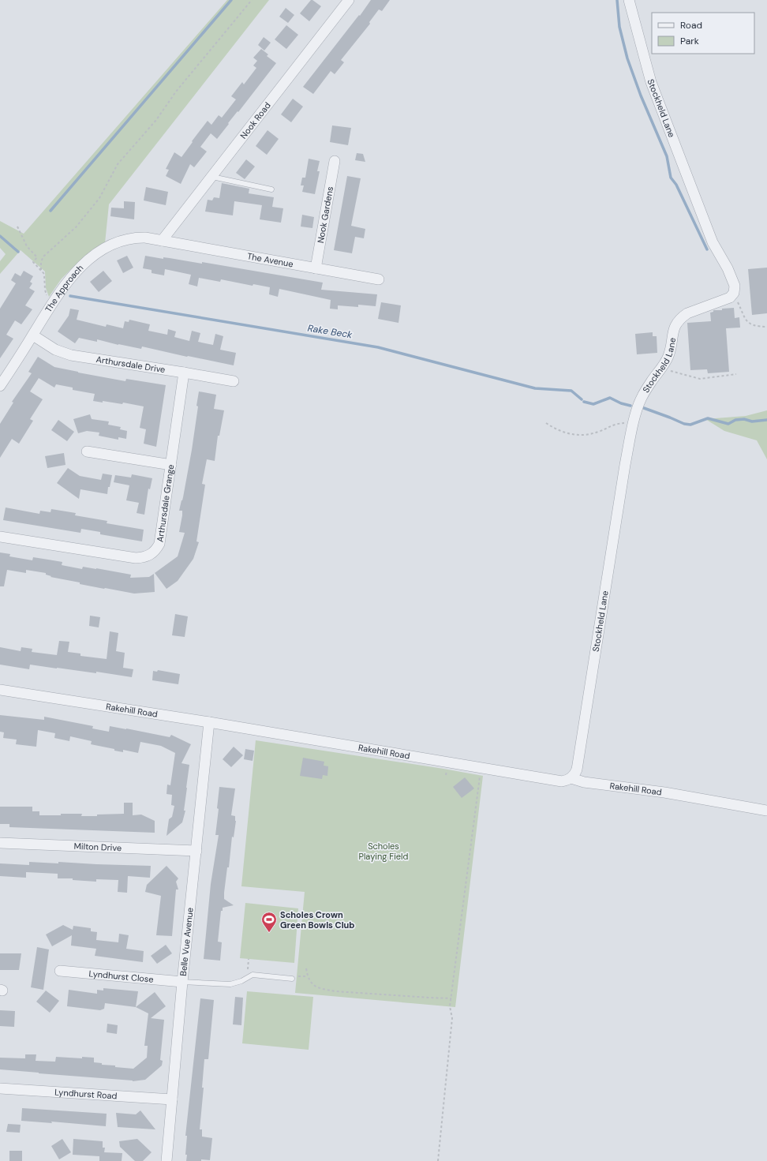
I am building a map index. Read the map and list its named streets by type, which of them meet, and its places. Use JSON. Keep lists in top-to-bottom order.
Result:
{
  "streets": {
    "street": [
      "Stockheld Lane",
      "Nook Road",
      "Nook Gardens",
      "The Avenue",
      "The Approach",
      "Arthursdale Drive",
      "Arthursdale Grange",
      "Rakehill Road",
      "Milton Drive",
      "Belle Vue Avenue",
      "Lyndhurst Close",
      "Lyndhurst Road"
    ]
  },
  "crossings": [
    ["Stockheld Lane", "Rakehill Road"],
    ["Nook Road", "The Avenue"],
    ["Nook Road", "The Approach"],
    ["Nook Gardens", "The Avenue"],
    ["The Avenue", "The Approach"],
    ["The Approach", "Arthursdale Drive"],
    ["Arthursdale Drive", "Arthursdale Grange"],
    ["Rakehill Road", "Belle Vue Avenue"],
    ["Milton Drive", "Belle Vue Avenue"],
    ["Belle Vue Avenue", "Lyndhurst Close"],
    ["Belle Vue Avenue", "Lyndhurst Road"]
  ],
  "water": ["Rake Beck"],
  "parks": ["Scholes Playing Field"],
  "places": {
    "sports": ["Scholes Crown Green Bowls Club"]
  },
  "legend": ["Road", "Park"]
}
